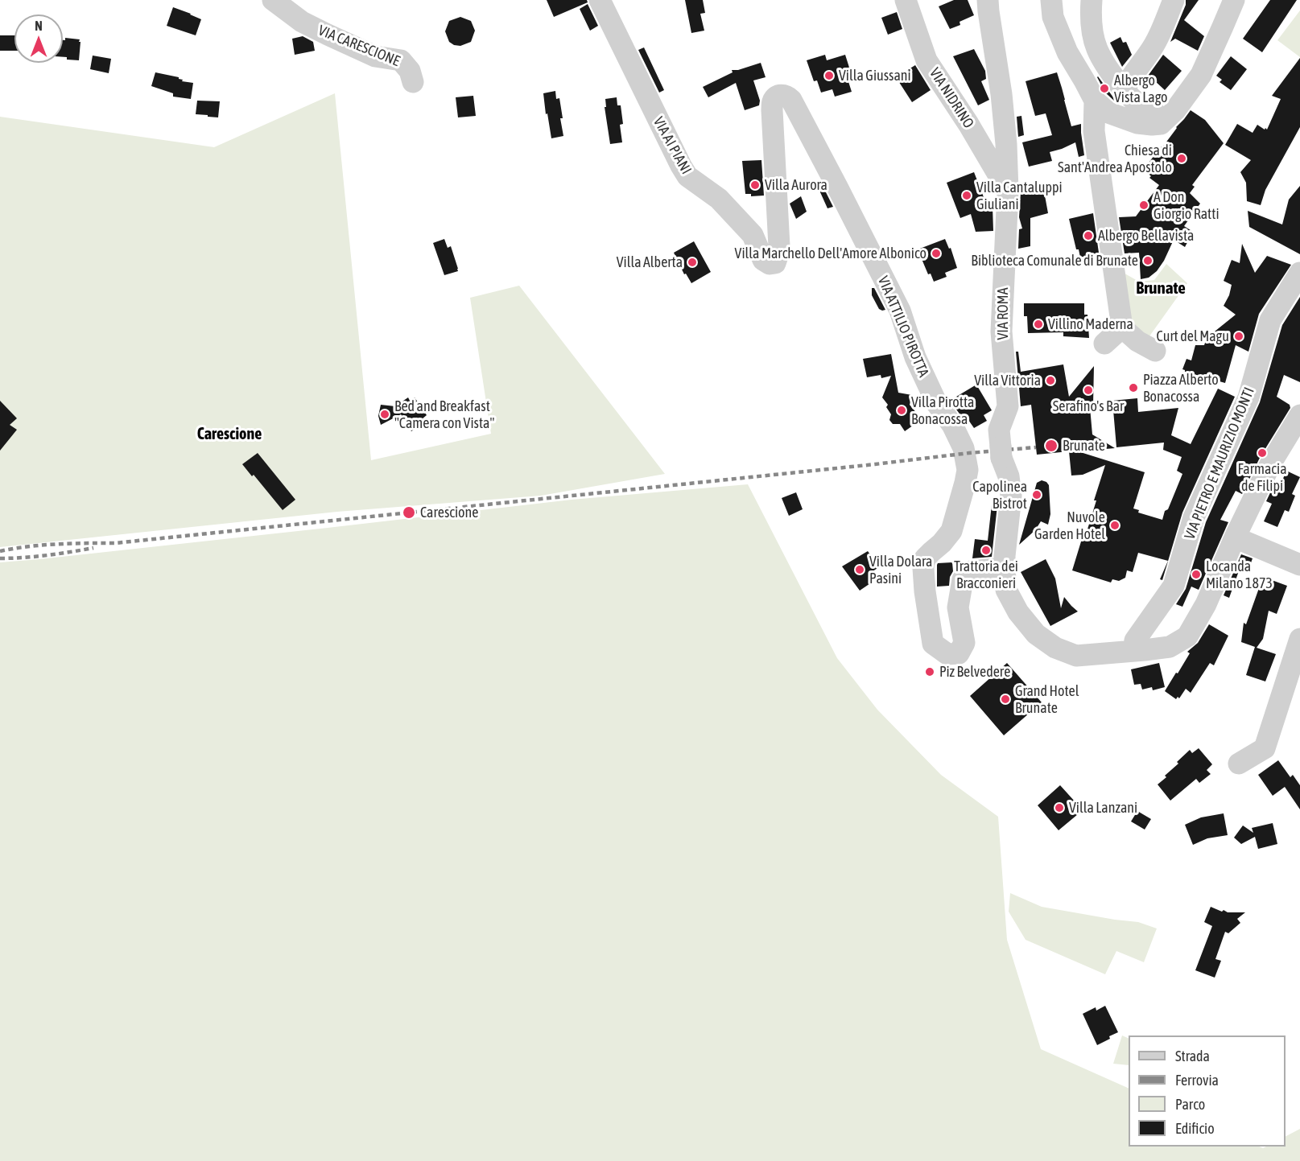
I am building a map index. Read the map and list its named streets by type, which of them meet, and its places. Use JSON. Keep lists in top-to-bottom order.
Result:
{
  "streets": {
    "street": [
      "VIA CARESCIONE",
      "VIA NIDRINO",
      "VIA AI PIANI",
      "VIA ROMA",
      "VIA ATTILIO PIROTTA",
      "VIA PIETRO E MAURIZIO MONTI"
    ]
  },
  "crossings": [
    ["VIA NIDRINO", "VIA ROMA"],
    ["VIA AI PIANI", "VIA ATTILIO PIROTTA"],
    ["VIA ROMA", "VIA ATTILIO PIROTTA"],
    ["VIA ROMA", "VIA PIETRO E MAURIZIO MONTI"]
  ],
  "districts": ["Brunate", "Carescione"],
  "places": [
    "Villa Giussani",
    "Albergo Vista Lago",
    "Chiesa di Sant'Andrea Apostolo",
    "Villa Aurora",
    "Villa Cantaluppi Giuliani",
    "A Don Giorgio Ratti",
    "Albergo Bellavista",
    "Villa Marchello Dell'Amore Albonico",
    "Biblioteca Comunale di Brunate",
    "Villa Alberta",
    "Villino Maderna",
    "Curt del Magu",
    "Villa Vittoria",
    "Piazza Alberto Bonacossa",
    "Serafino's Bar",
    "Villa Pirotta Bonacossa",
    "Bed and Breakfast \"Camera con Vista\"",
    "Brunate",
    "Farmacia de Filipi",
    "Capolinea Bistrot",
    "Carescione",
    "Nuvole Garden Hotel",
    "Trattoria dei Bracconieri",
    "Villa Dolara Pasini",
    "Locanda Milano 1873",
    "Piz Belvedere",
    "Grand Hotel Brunate",
    "Villa Lanzani"
  ],
  "legend": [
    "Strada",
    "Ferrovia",
    "Parco",
    "Edificio"
  ],
  "north": "top"
}
